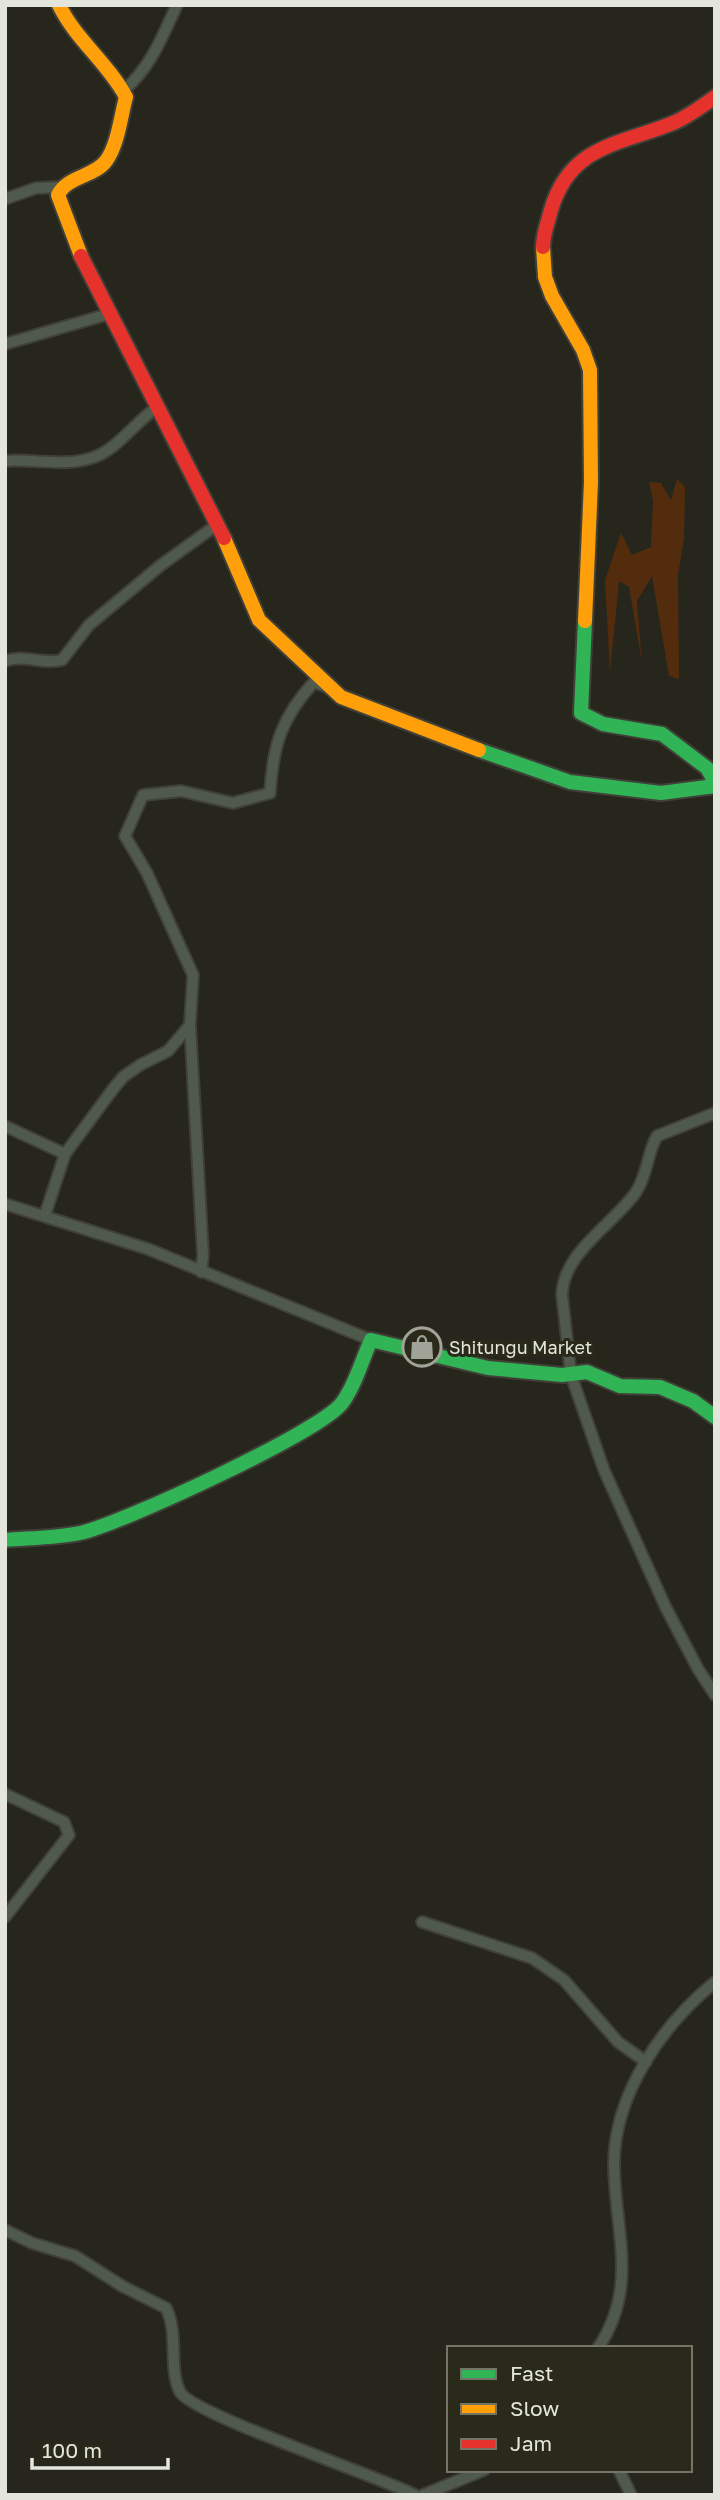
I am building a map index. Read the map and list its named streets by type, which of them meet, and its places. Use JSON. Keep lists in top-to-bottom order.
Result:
{
  "places": {
    "shop": ["Shitungu Market"]
  },
  "legend": ["Fast", "Slow", "Jam"],
  "scale_bar": "100 m"
}
